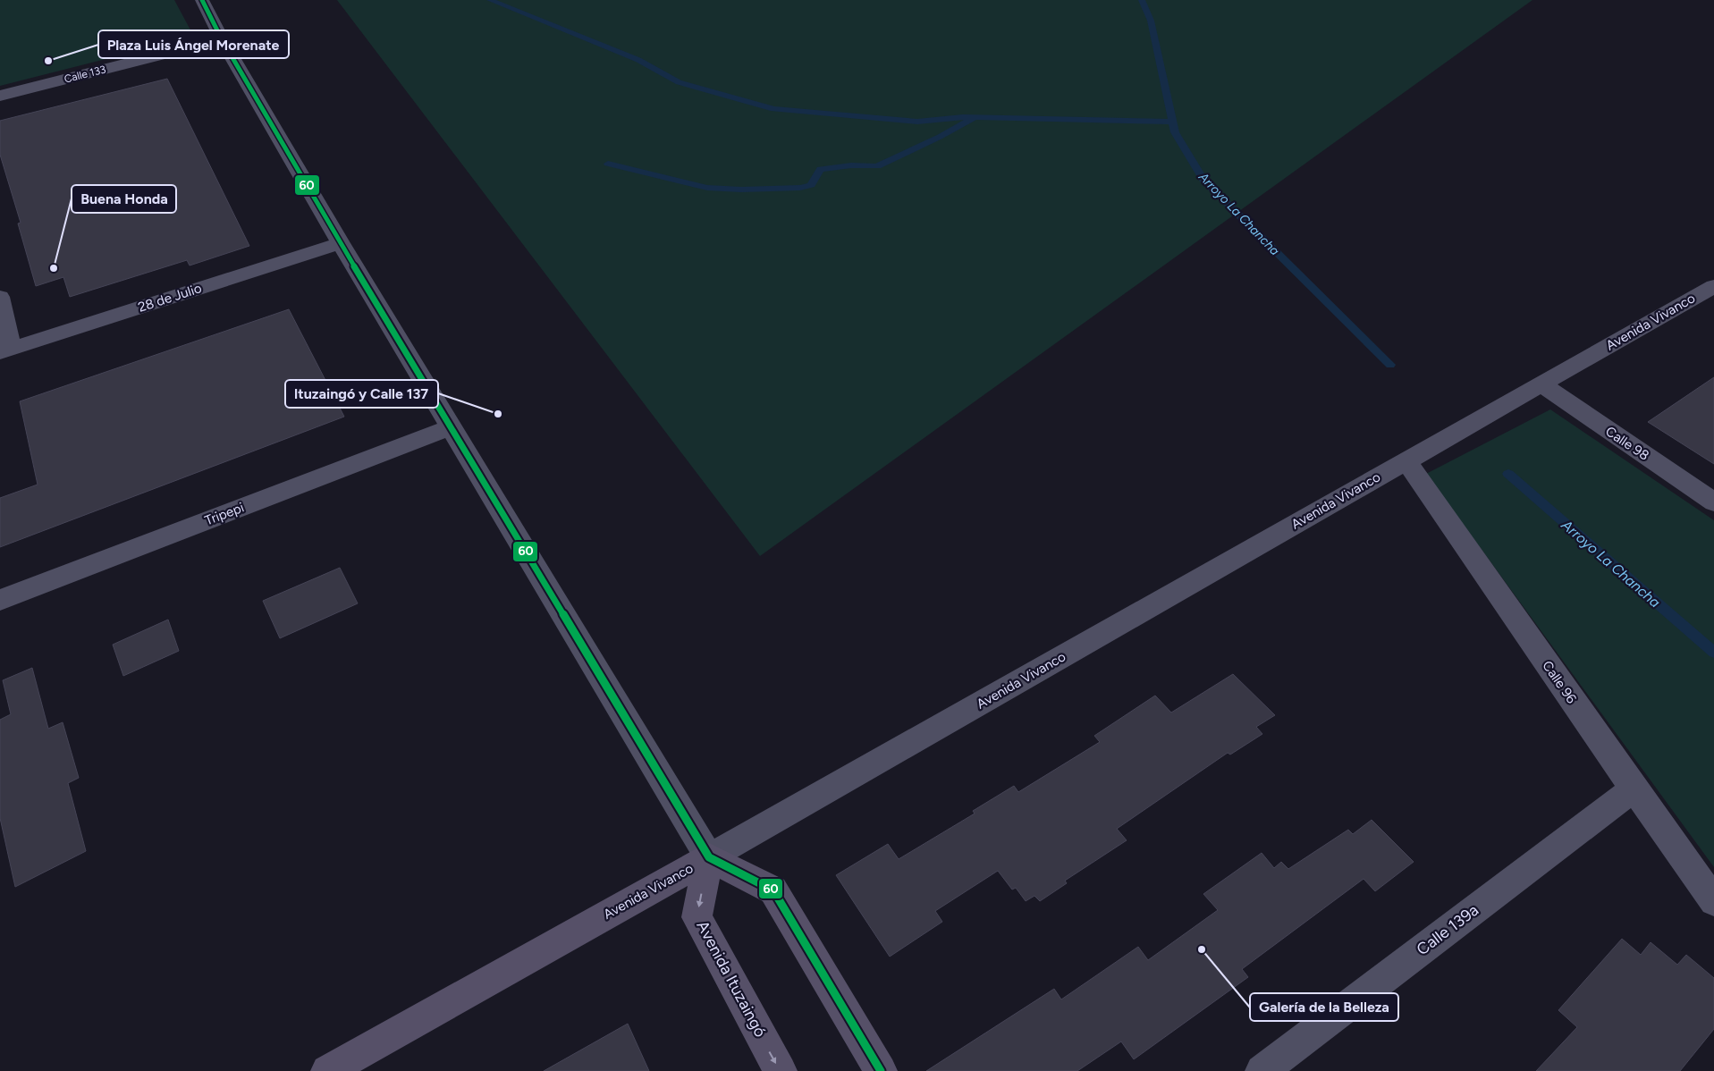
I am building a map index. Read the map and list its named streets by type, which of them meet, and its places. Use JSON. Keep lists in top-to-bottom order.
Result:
{
  "streets": {
    "main road": ["Avenida Vivanco", "Avenida Ituzaingó"],
    "street": [
      "Calle 133",
      "28 de Julio",
      "Calle 98",
      "Tripepi",
      "Calle 96",
      "Calle 139a"
    ]
  },
  "crossings": [
    ["Avenida Vivanco", "Calle 98"],
    ["Avenida Vivanco", "Calle 96"],
    ["Avenida Vivanco", "Avenida Ituzaingó"],
    ["Calle 96", "Calle 139a"]
  ],
  "water": ["Arroyo La Chancha"],
  "places": [
    "Plaza Luis Ángel Morenate",
    "Buena Honda",
    "Ituzaingó y Calle 137",
    "Galería de la Belleza"
  ],
  "lines": ["transit line 60"]
}
